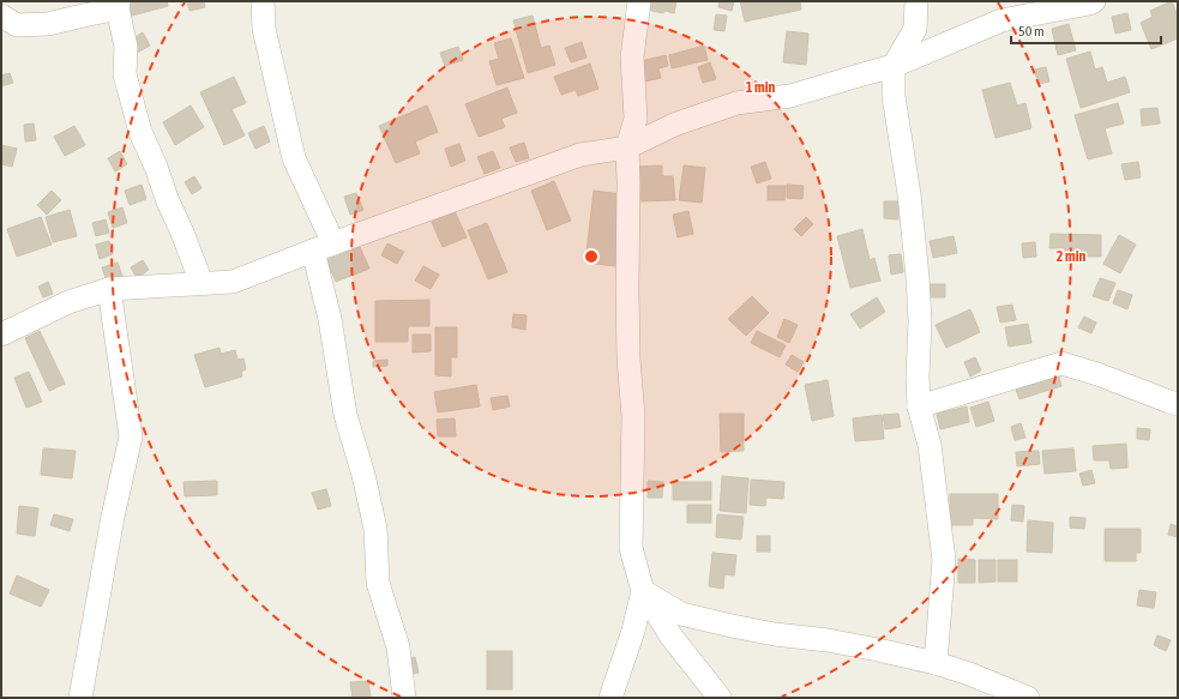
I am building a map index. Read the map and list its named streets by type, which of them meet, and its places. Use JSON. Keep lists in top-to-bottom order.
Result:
{
  "scale_bar": "50 m",
  "rings": ["1 min", "2 min"]
}
